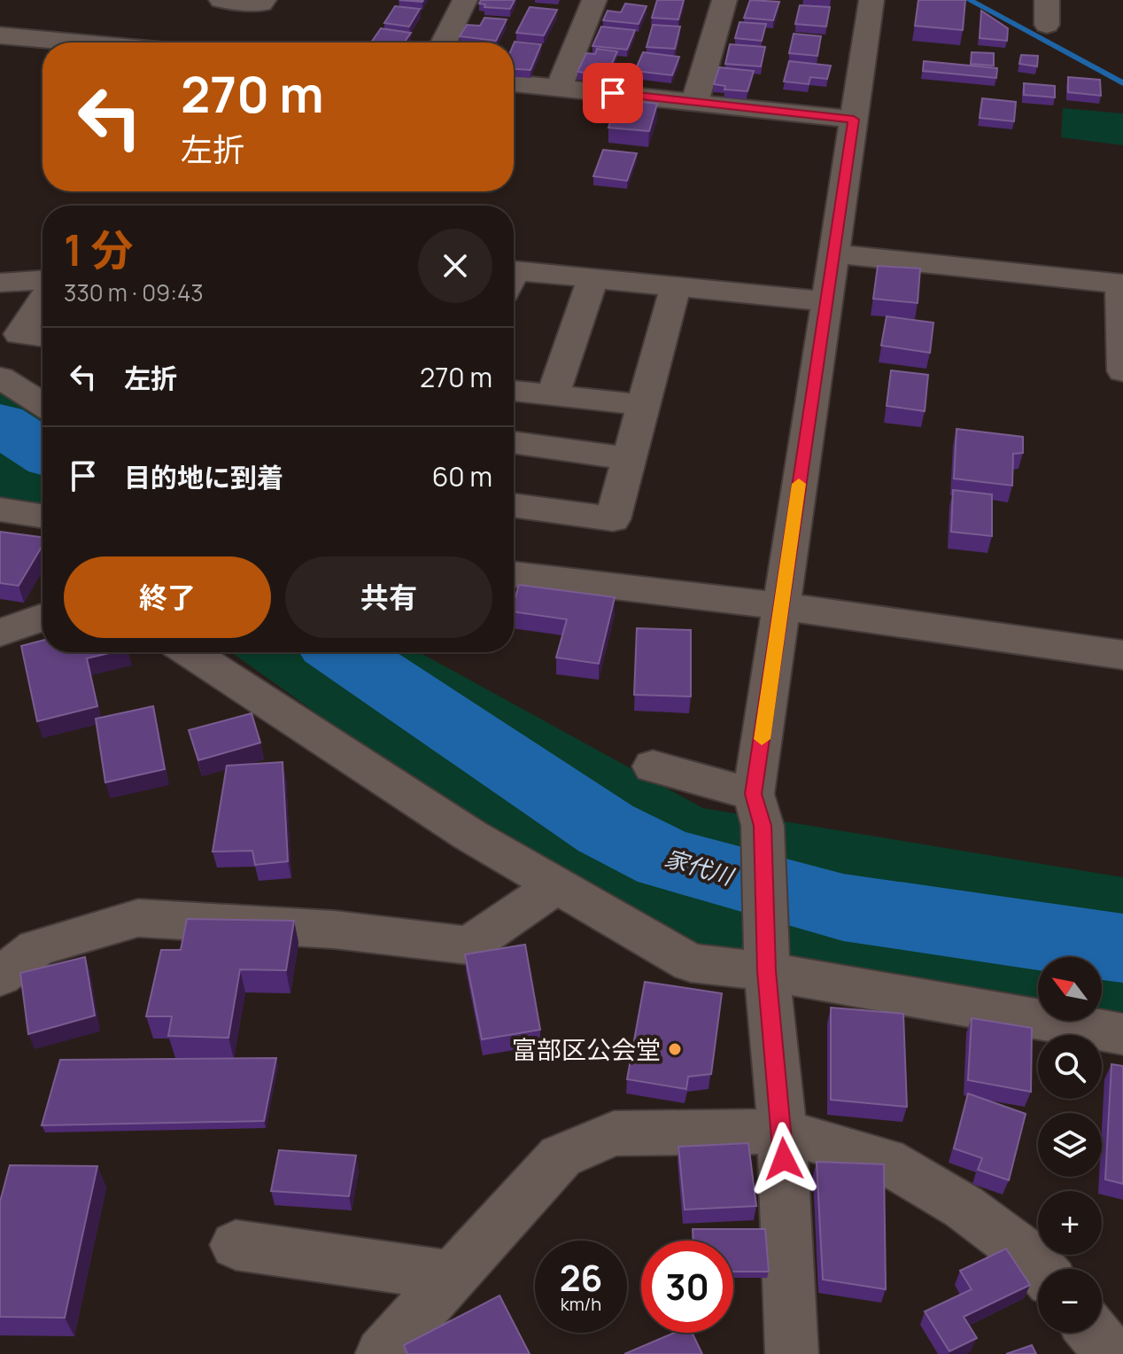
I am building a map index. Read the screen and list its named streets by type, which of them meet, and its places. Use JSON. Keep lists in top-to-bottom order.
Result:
{
  "water": ["家代川"],
  "places": ["富部区公会堂"],
  "north": "top left",
  "page": {
    "turn": ["270 m", "左折"],
    "heading": ["1 分", "330 m · 09:43"],
    "list": [
      {
        "name": "左折",
        "value": "270 m"
      },
      {
        "name": "目的地に到着",
        "value": "60 m"
      }
    ],
    "buttons": ["終了", "共有"],
    "map_buttons": ["+", "−"],
    "speed": "26 km/h",
    "limit": "30"
  }
}
